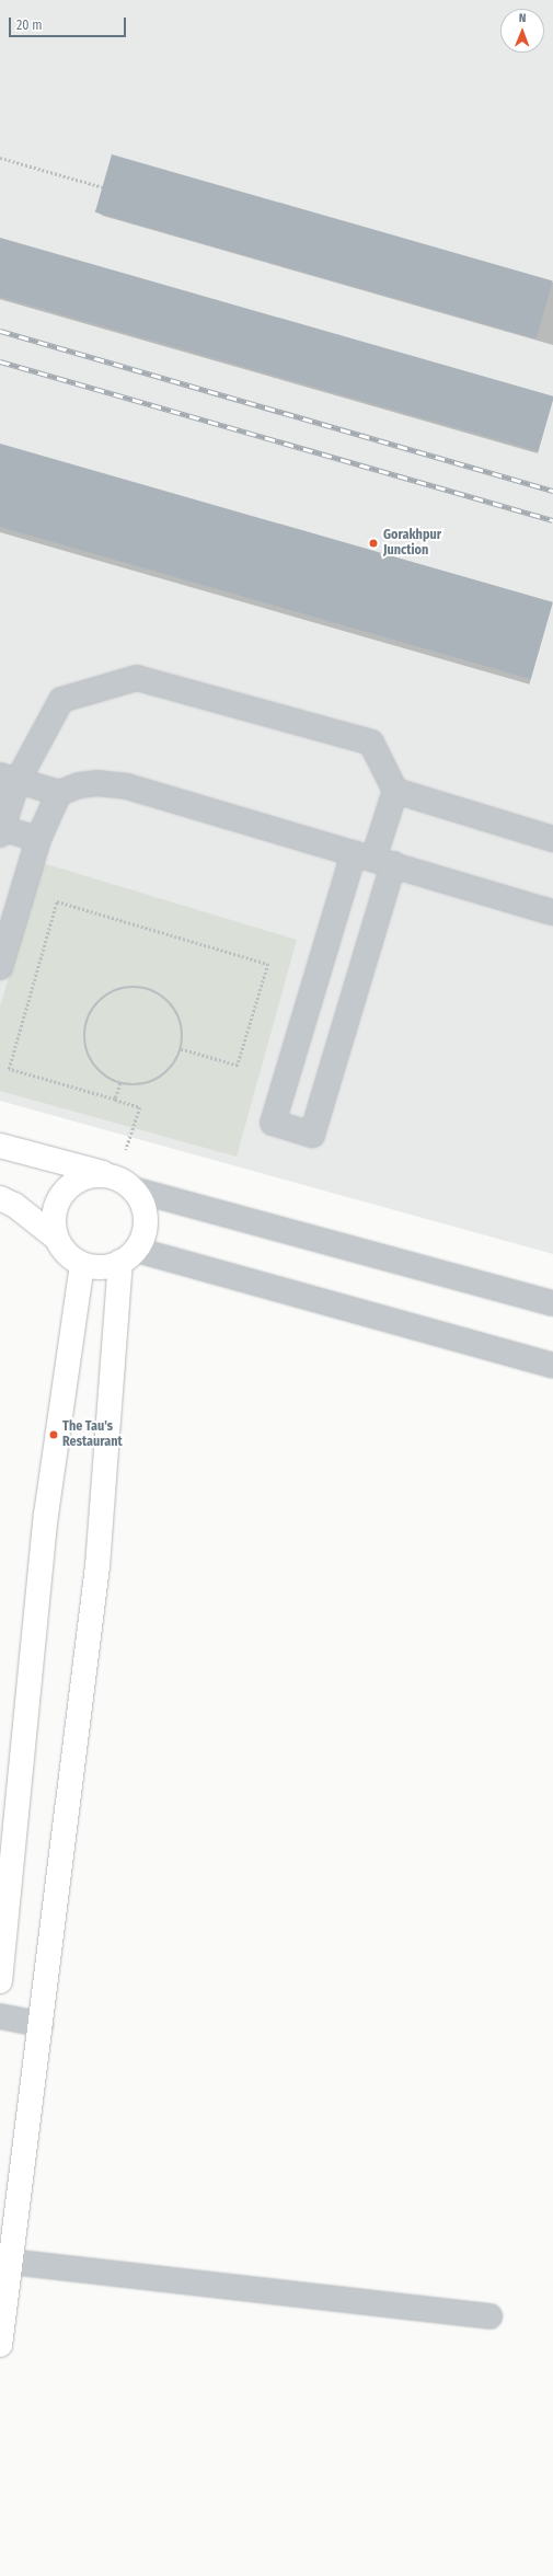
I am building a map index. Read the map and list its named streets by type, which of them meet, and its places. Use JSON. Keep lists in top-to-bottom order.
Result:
{
  "places": ["Gorakhpur Junction", "The Tau's Restaurant"],
  "scale_bar": "20 m",
  "north": "top"
}
